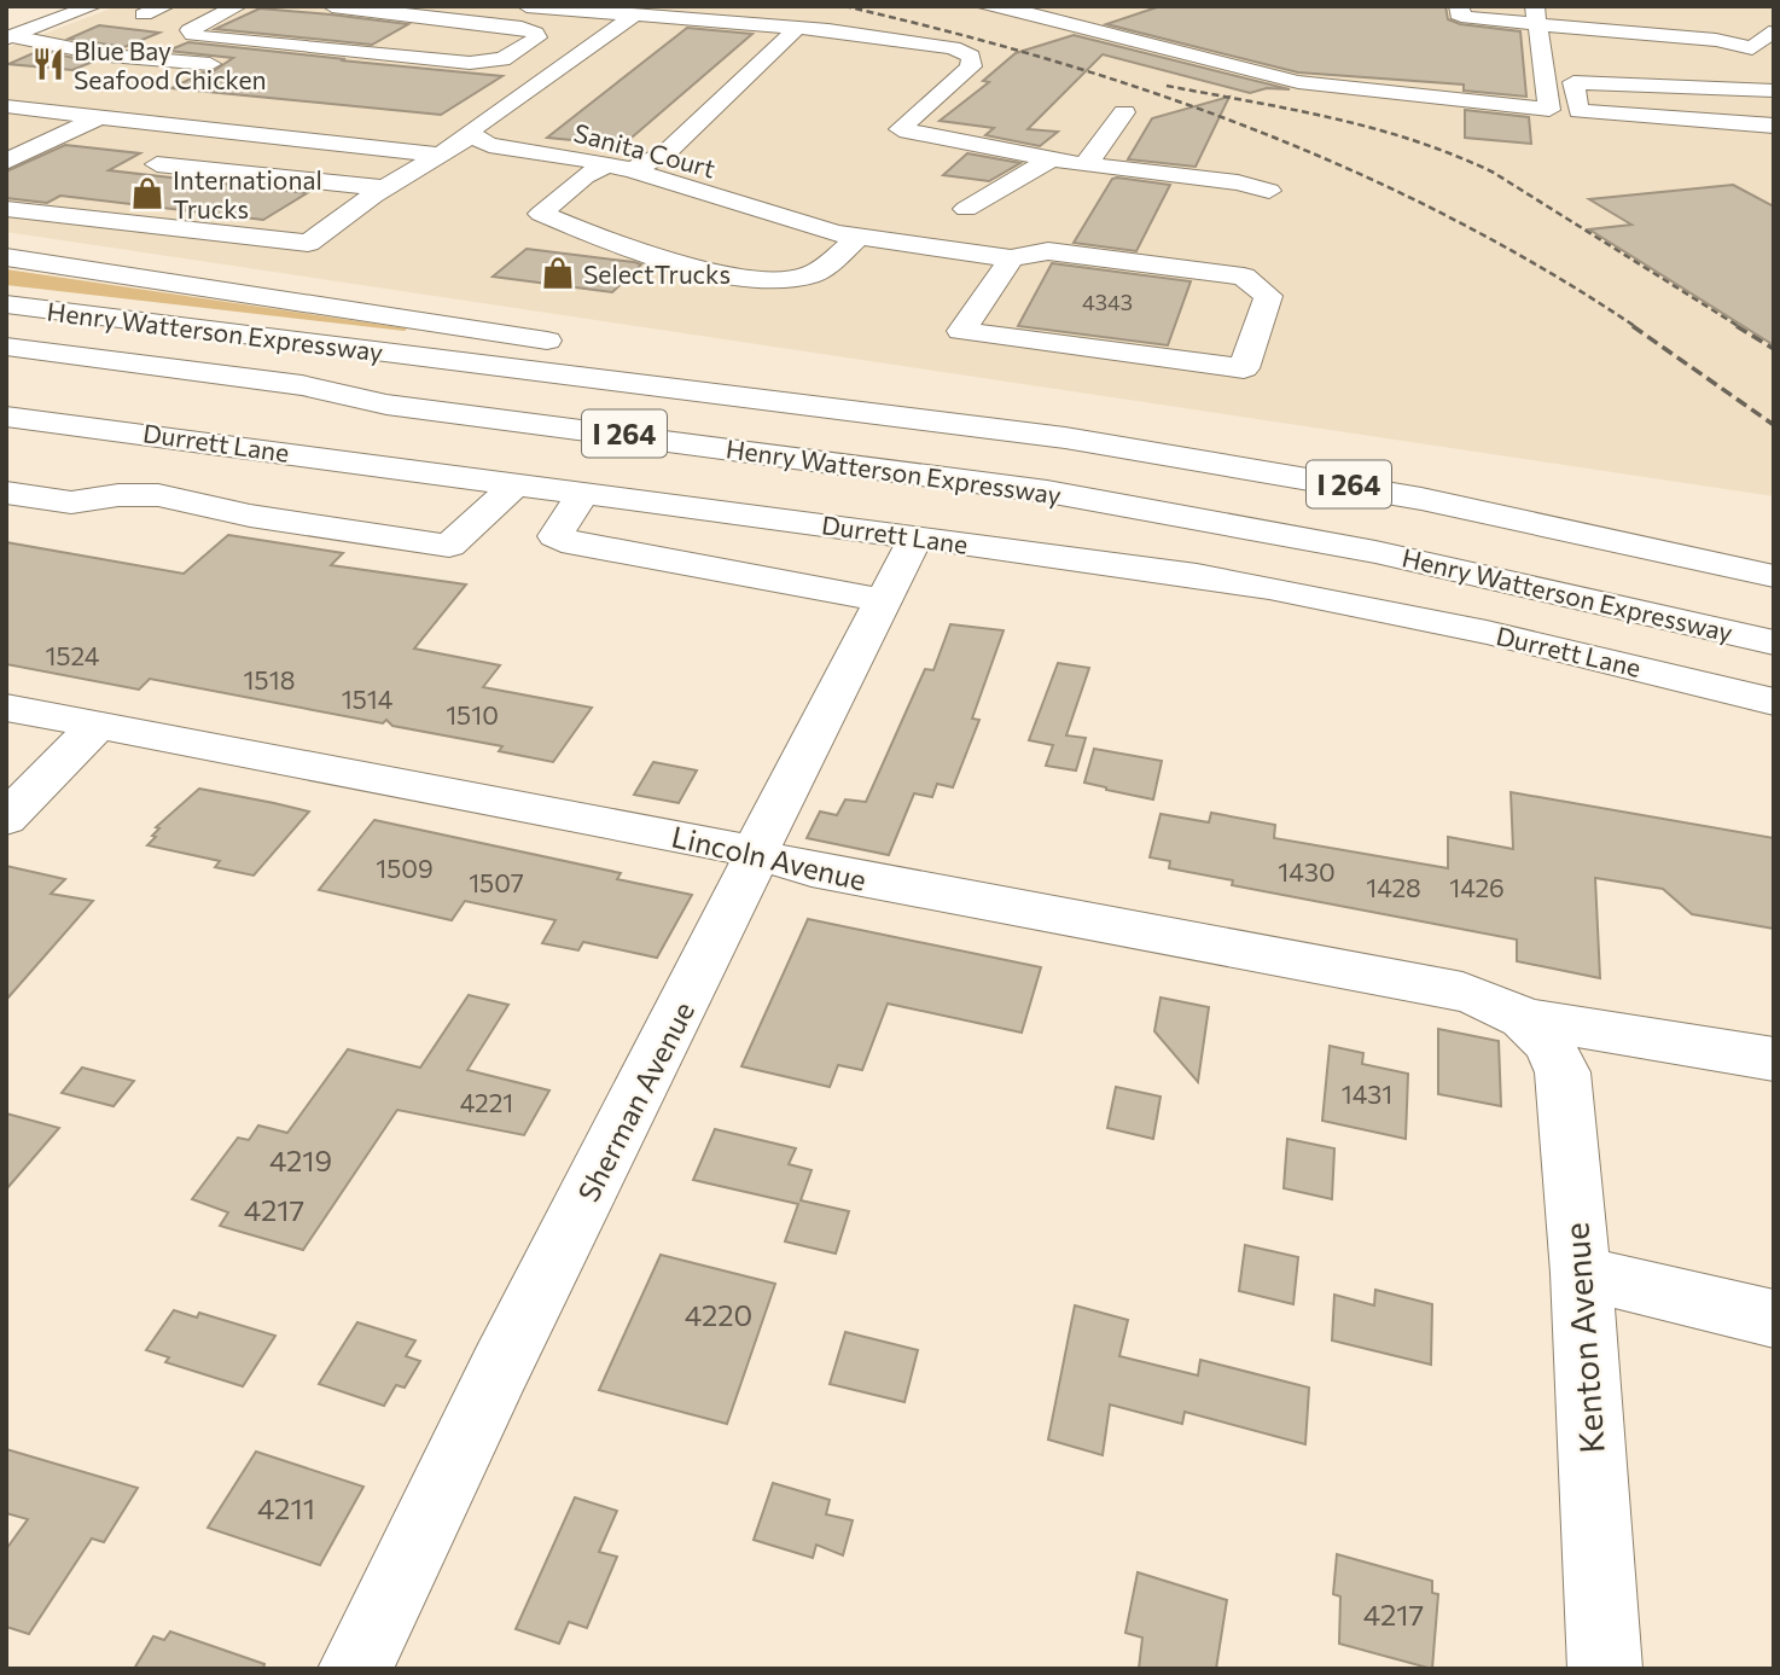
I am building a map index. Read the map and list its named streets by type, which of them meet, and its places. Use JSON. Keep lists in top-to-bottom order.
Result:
{
  "streets": {
    "main road": [
      "Sanita Court",
      "Henry Watterson Expressway",
      "I 264",
      "Durrett Lane",
      "Lincoln Avenue",
      "Sherman Avenue",
      "Kenton Avenue"
    ]
  },
  "crossings": [
    ["Durrett Lane", "Sherman Avenue"],
    ["Lincoln Avenue", "Sherman Avenue"],
    ["Lincoln Avenue", "Kenton Avenue"]
  ],
  "places": {
    "restaurant": ["Blue Bay Seafood Chicken"],
    "shop": ["International Trucks", "SelectTrucks"]
  },
  "house_numbers": [
    "4343",
    "1524",
    "1518",
    "1514",
    "1510",
    "1509",
    "1430",
    "1507",
    "1428",
    "1426",
    "1431",
    "4221",
    "4219",
    "4217",
    "4220",
    "4211",
    "4217"
  ]
}
